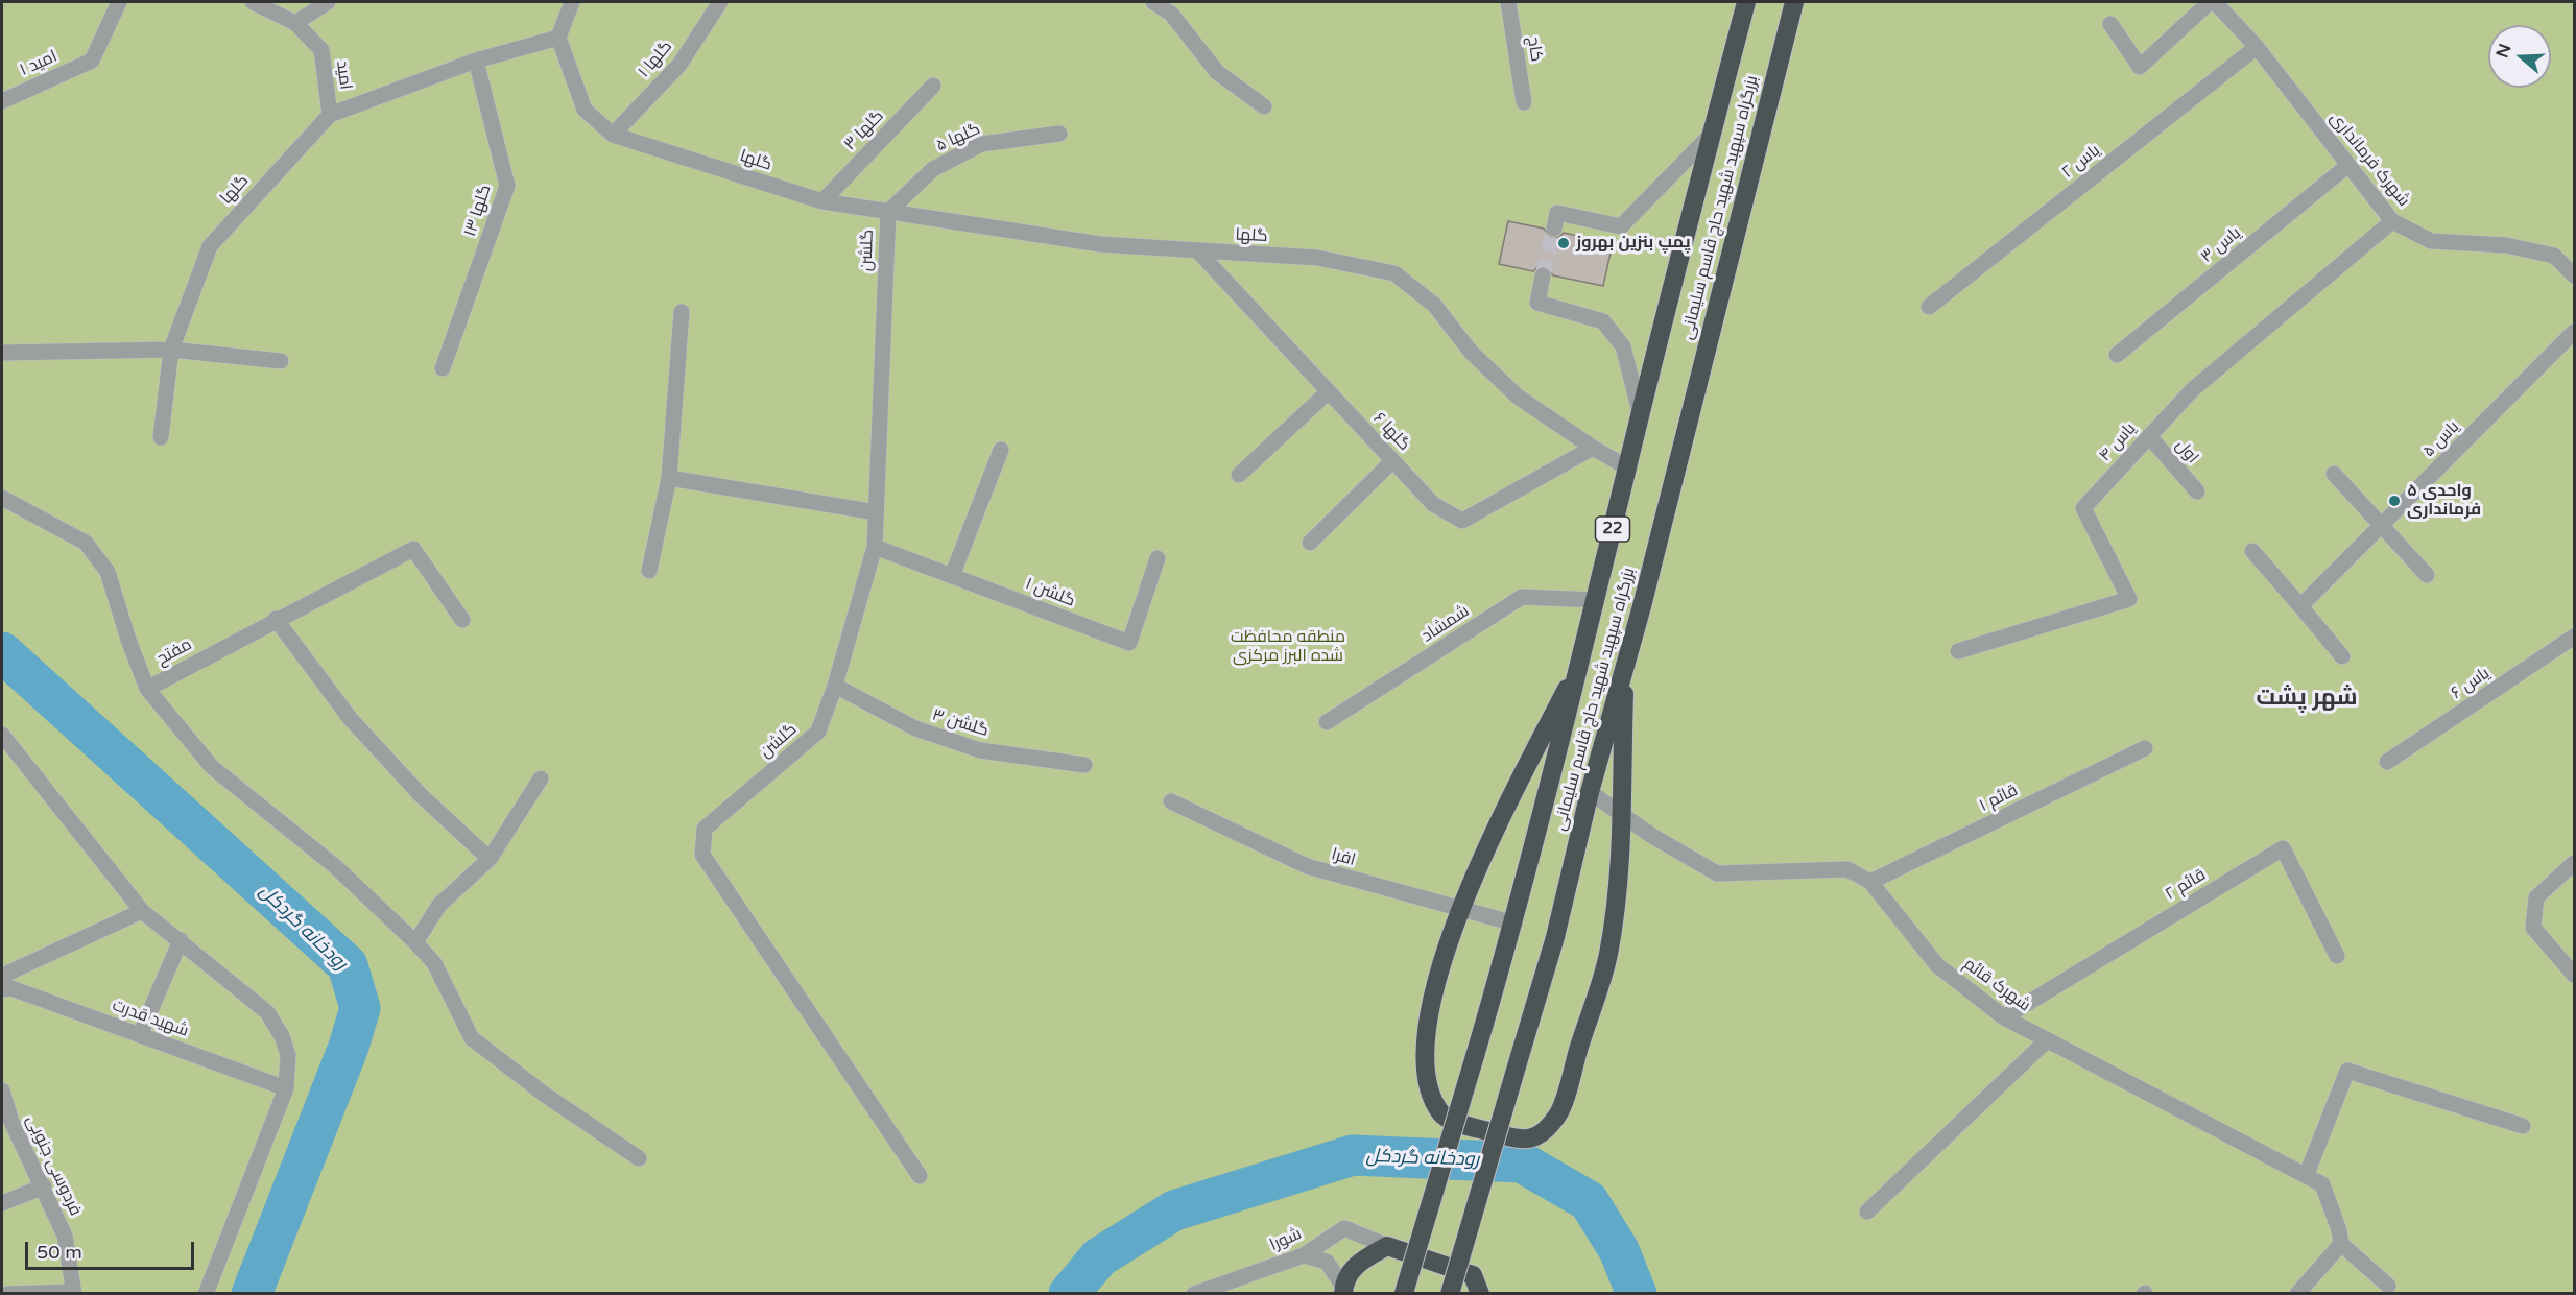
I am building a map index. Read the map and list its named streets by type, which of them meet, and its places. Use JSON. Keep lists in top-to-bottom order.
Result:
{
  "streets": {
    "highway": ["بزرگراه سپهبد شهید حاج قاسم سلیمانی", "22"],
    "street": [
      "کاج",
      "گلها ۱",
      "امید ۱",
      "امید",
      "گلها ۳",
      "گلها ۵",
      "شهرک فرمانداری",
      "گلها",
      "یاس ۲",
      "گلها ۱۳",
      "یاس ۳",
      "گلشن",
      "گلها ۶",
      "یاس ۵",
      "یاس ۴",
      "اول",
      "گلشن ۱",
      "شمشاد",
      "مفتح",
      "یاس ۶",
      "گلشن ۳",
      "قائم ۱",
      "افرا",
      "قائم ۲",
      "شهرک قائم",
      "شهید قدرت",
      "فردوسی جنوبی",
      "شورا"
    ]
  },
  "crossings": [
    ["گلها ۱", "گلها"],
    ["امید", "گلها"],
    ["گلها ۳", "گلها"],
    ["گلها ۵", "گلها"],
    ["گلها ۵", "گلشن"],
    ["شهرک فرمانداری", "یاس ۲"],
    ["شهرک فرمانداری", "یاس ۳"],
    ["شهرک فرمانداری", "یاس ۴"],
    ["گلها", "بزرگراه سپهبد شهید حاج قاسم سلیمانی"],
    ["گلها", "گلها ۱۳"],
    ["گلها", "گلشن"],
    ["گلها", "گلها ۶"],
    ["بزرگراه سپهبد شهید حاج قاسم سلیمانی", "شمشاد"],
    ["بزرگراه سپهبد شهید حاج قاسم سلیمانی", "افرا"],
    ["بزرگراه سپهبد شهید حاج قاسم سلیمانی", "شهرک قائم"],
    ["گلشن", "گلشن ۱"],
    ["گلشن", "گلشن ۳"],
    ["یاس ۴", "اول"],
    ["قائم ۱", "شهرک قائم"],
    ["قائم ۲", "شهرک قائم"]
  ],
  "districts": ["شهر پشت"],
  "water": ["رودخانه گردکل"],
  "parks": ["منطقه محافظت شده البرز مرکزی"],
  "places": ["پمپ بنزین بهروز", "۵ واحدی فرمانداری"],
  "scale_bar": "50 m",
  "north": "left"
}
